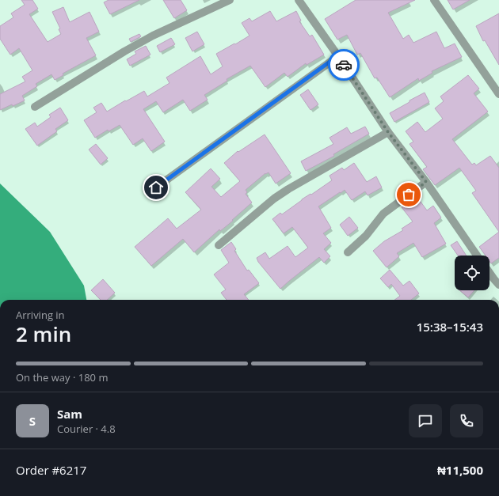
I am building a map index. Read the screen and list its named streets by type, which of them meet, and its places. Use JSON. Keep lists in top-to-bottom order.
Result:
{
  "page": {
    "heading": ["2 min", "Arriving in", "15:38–15:43"],
    "panel": [
      "Sam",
      "Courier · 4.8",
      "Order #6217",
      "₦11,500"
    ],
    "bar": "On the way · 180 m",
    "round": "S"
  }
}
